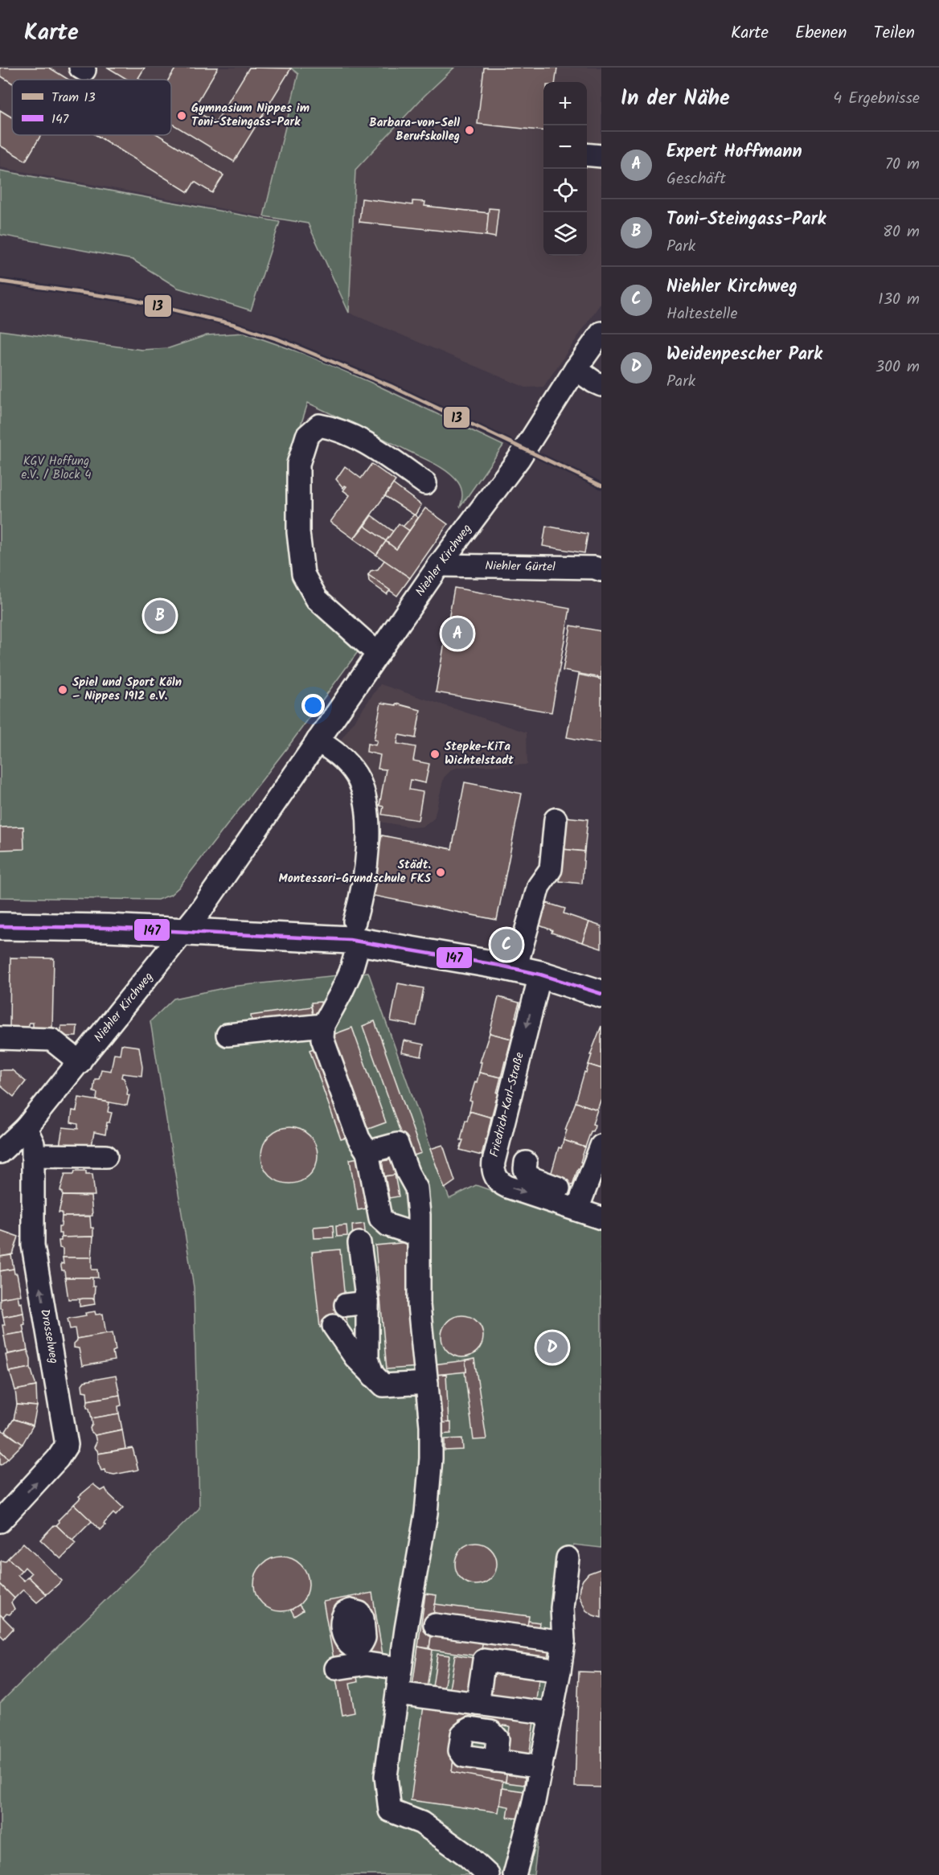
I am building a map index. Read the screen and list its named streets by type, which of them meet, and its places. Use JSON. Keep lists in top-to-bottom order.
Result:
{
  "streets": {
    "street": [
      "Niehler Kirchweg",
      "Niehler Gürtel",
      "Friedrich-Karl-Straße",
      "Drosselweg"
    ]
  },
  "crossings": [
    ["Niehler Kirchweg", "Niehler Gürtel"],
    ["Niehler Kirchweg", "Drosselweg"]
  ],
  "one_way": ["Drosselweg"],
  "parks": ["KGV Hoffung e.V. / Block 4"],
  "places": [
    "Gymnasium Nippes im Toni-Steingass-Park",
    "Barbara-von-Sell Berufskolleg",
    "Spiel und Sport Köln – Nippes 1912 e.V.",
    "Stepke-KiTa Wichtelstadt",
    "Städt. Montessori-Grundschule FKS"
  ],
  "lines": ["tram line 13", "transit line 147"],
  "legend": ["Tram 13", "147"],
  "page": {
    "header": "Karte",
    "nav": ["Karte", "Ebenen", "Teilen"],
    "heading": ["In der Nähe", "4 Ergebnisse"],
    "map_buttons": ["+", "−"],
    "list": [
      {
        "mark": "A",
        "name": "Expert Hoffmann",
        "note": "Geschäft",
        "value": "70 m"
      },
      {
        "mark": "B",
        "name": "Toni-Steingass-Park",
        "note": "Park",
        "value": "80 m"
      },
      {
        "mark": "C",
        "name": "Niehler Kirchweg",
        "note": "Haltestelle",
        "value": "130 m"
      },
      {
        "mark": "D",
        "name": "Weidenpescher Park",
        "note": "Park",
        "value": "300 m"
      }
    ],
    "pins": [
      "B",
      "A",
      "C",
      "D"
    ]
  }
}
